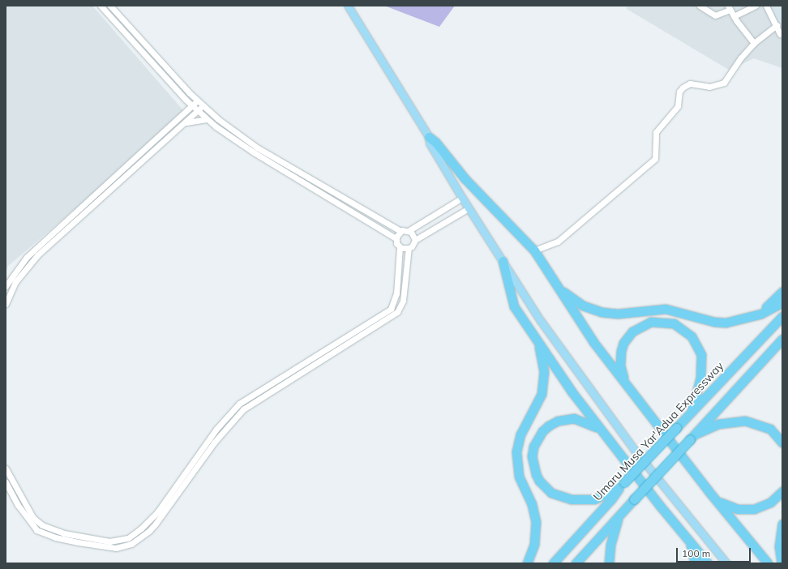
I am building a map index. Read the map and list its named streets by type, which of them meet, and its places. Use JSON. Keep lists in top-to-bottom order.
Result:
{
  "streets": {
    "highway": ["Umaru Musa Yar'Adua Expressway"]
  },
  "scale_bar": "100 m"
}
